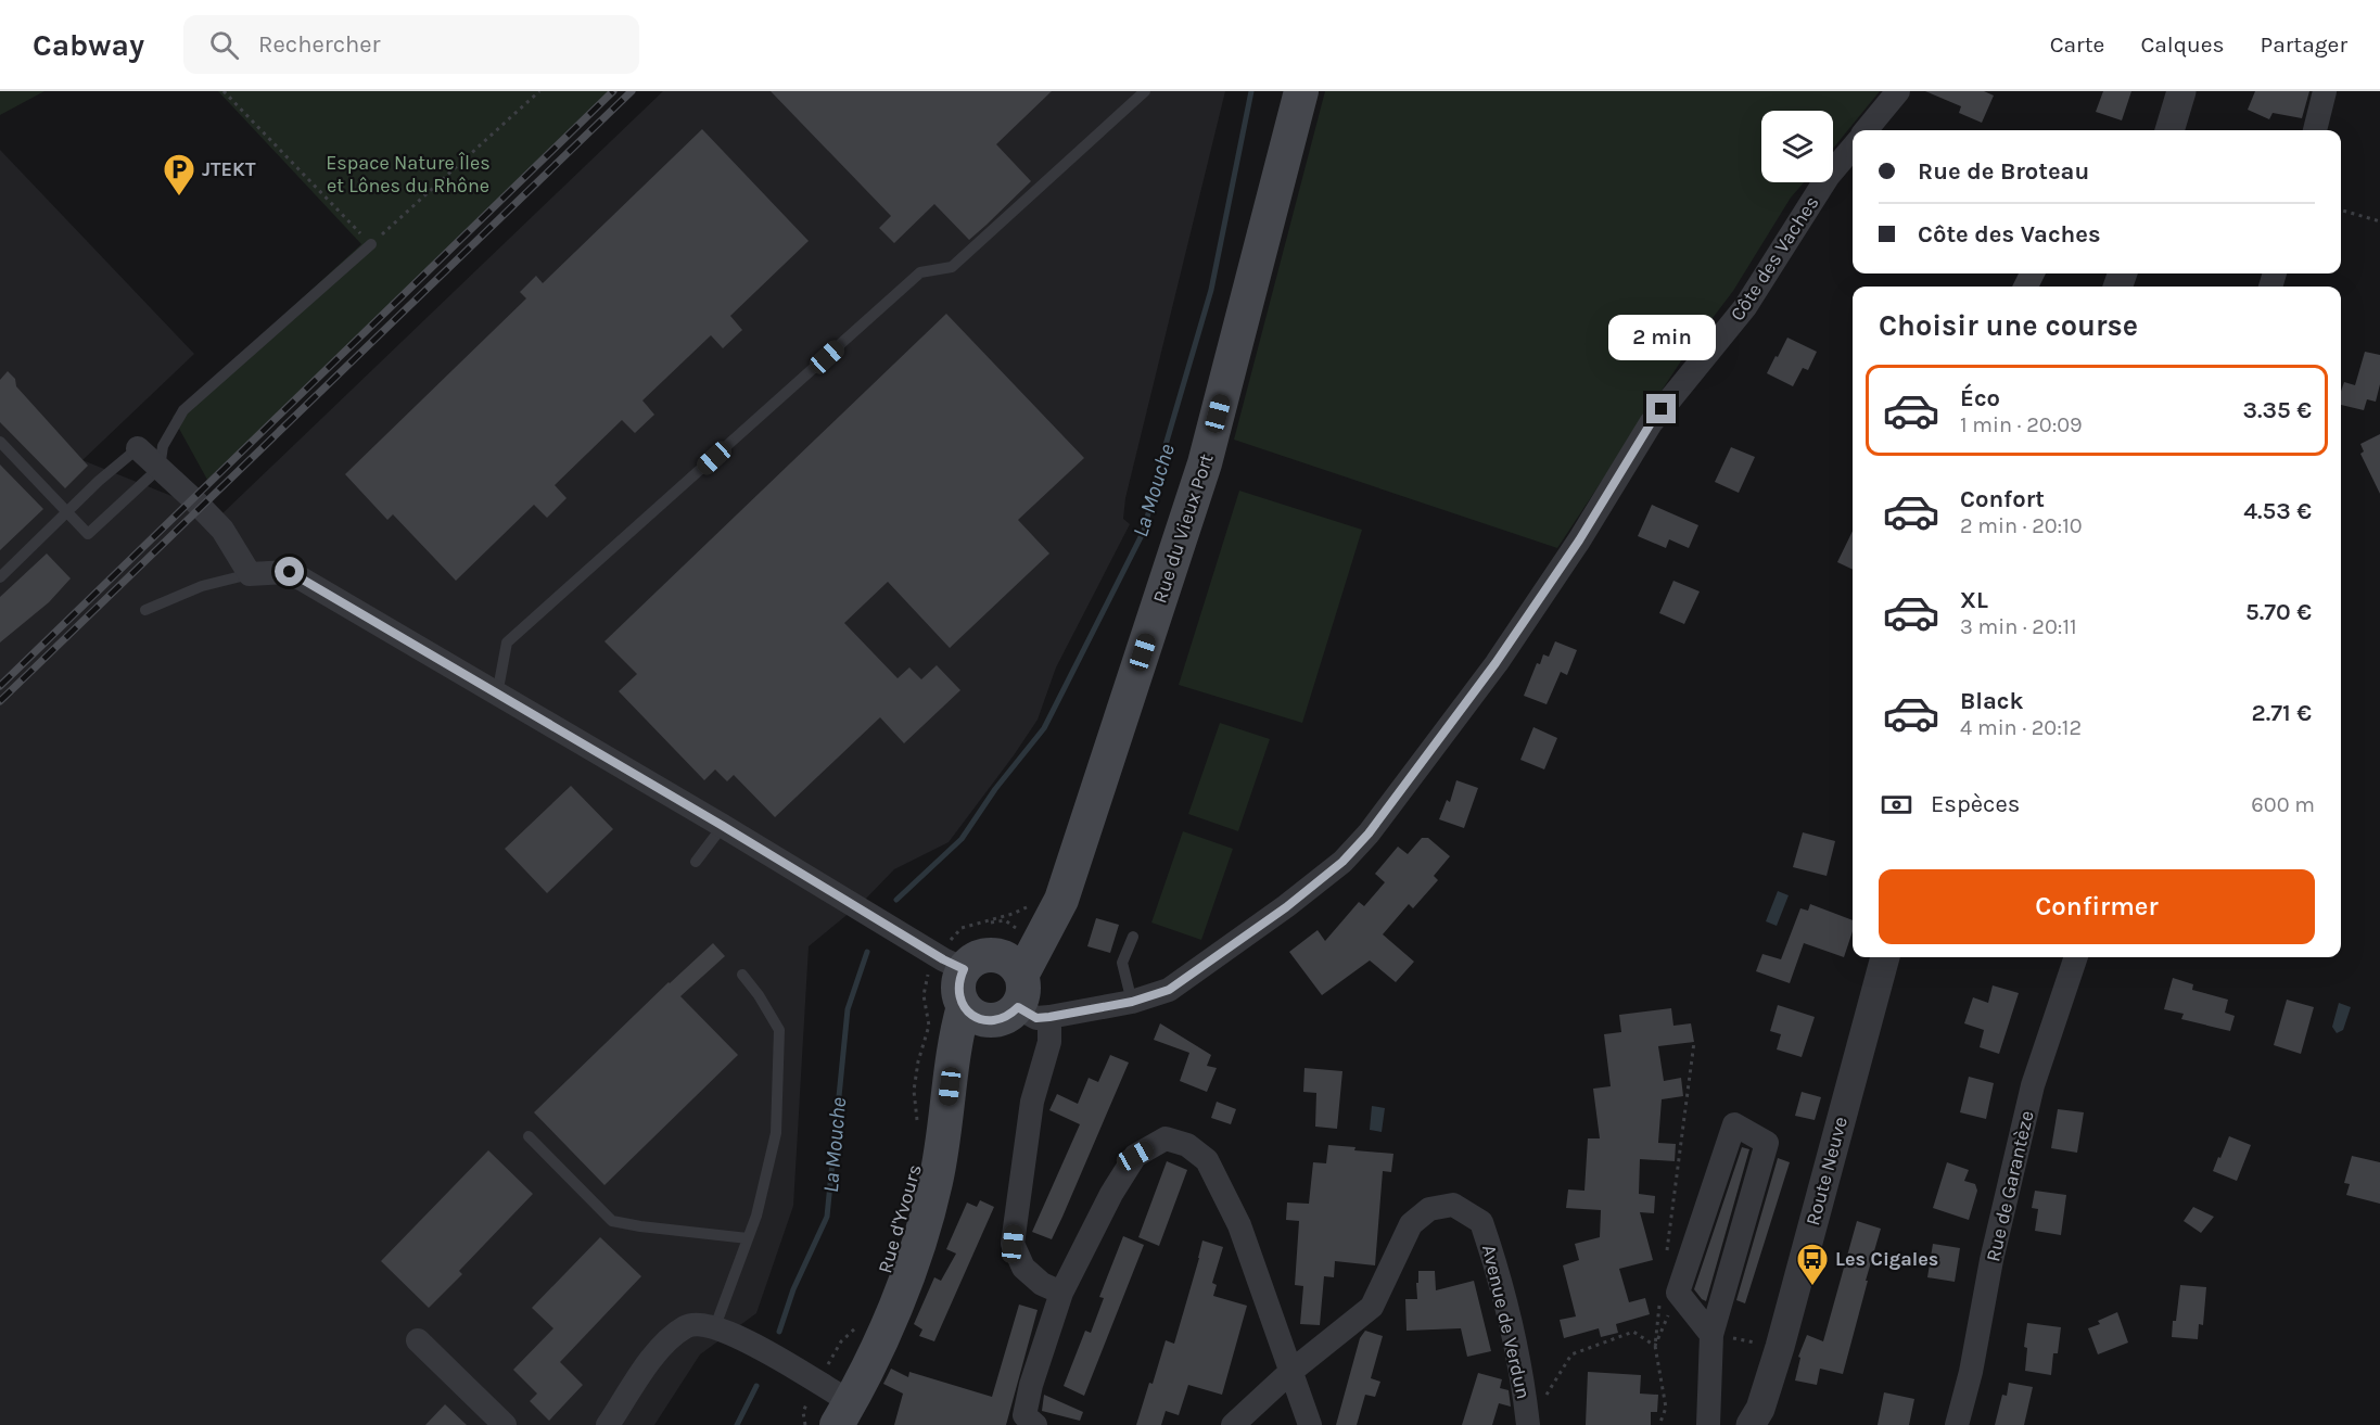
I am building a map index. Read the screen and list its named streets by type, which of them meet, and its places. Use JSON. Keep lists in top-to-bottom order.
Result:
{
  "streets": {
    "main road": ["Rue du Vieux Port", "Rue d'Yvours"],
    "street": [
      "Côte des Vaches",
      "Route Neuve",
      "Rue de Garantèze",
      "Avenue de Verdun"
    ]
  },
  "crossings": [
    ["Rue du Vieux Port", "Rue d'Yvours"]
  ],
  "water": ["La Mouche"],
  "parks": ["Espace Nature Îles et Lônes du Rhône"],
  "places": {
    "parking": ["JTEKT"],
    "bus stop": ["Les Cigales"]
  },
  "page": {
    "header": "Cabway",
    "search": "Rechercher",
    "nav": ["Carte", "Calques", "Partager"],
    "banner": ["Rue de Broteau", "Côte des Vaches"],
    "heading": "Choisir une course",
    "bubble": "2 min",
    "list": [
      {
        "name": "Éco",
        "note": "1 min · 20:09",
        "value": "3.35 €"
      },
      {
        "name": "Confort",
        "note": "2 min · 20:10",
        "value": "4.53 €"
      },
      {
        "name": "XL",
        "note": "3 min · 20:11",
        "value": "5.70 €"
      },
      {
        "name": "Black",
        "note": "4 min · 20:12",
        "value": "2.71 €"
      }
    ],
    "pay": ["Espèces", "600 m"],
    "buttons": "Confirmer"
  }
}
